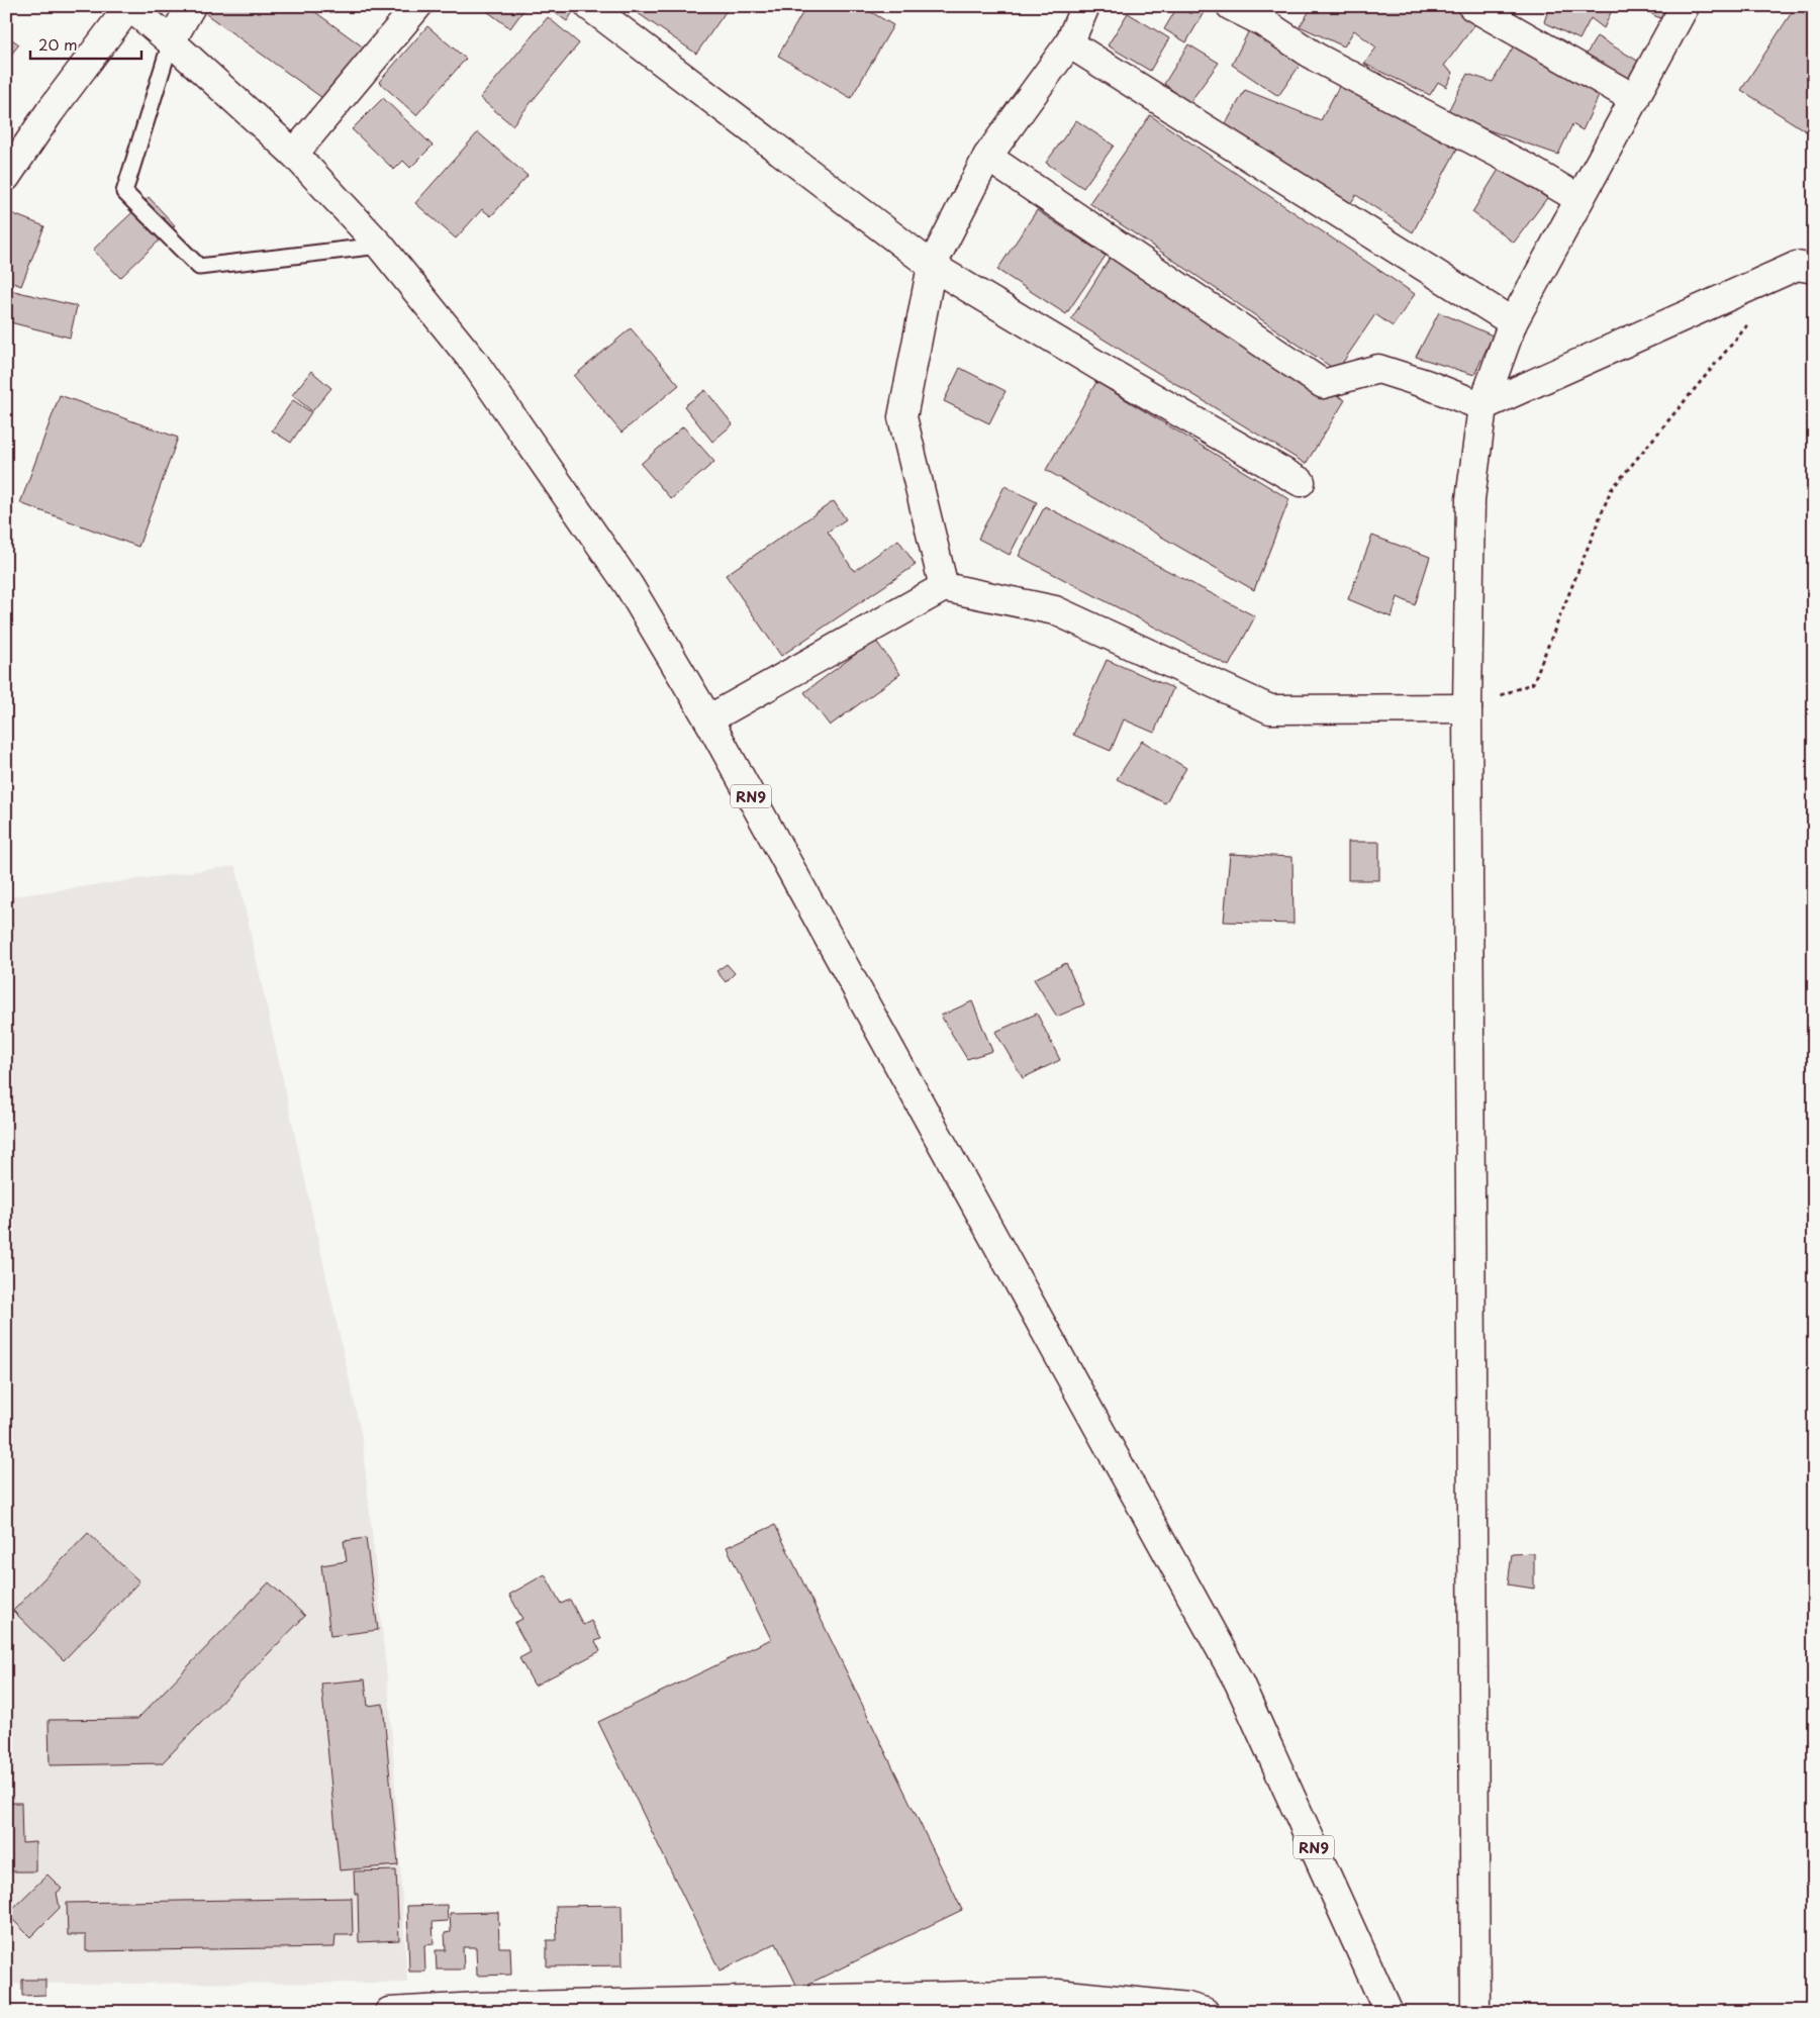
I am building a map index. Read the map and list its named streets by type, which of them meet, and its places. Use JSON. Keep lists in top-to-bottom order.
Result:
{
  "streets": {
    "street": ["RN9"]
  },
  "scale_bar": "20 m"
}
